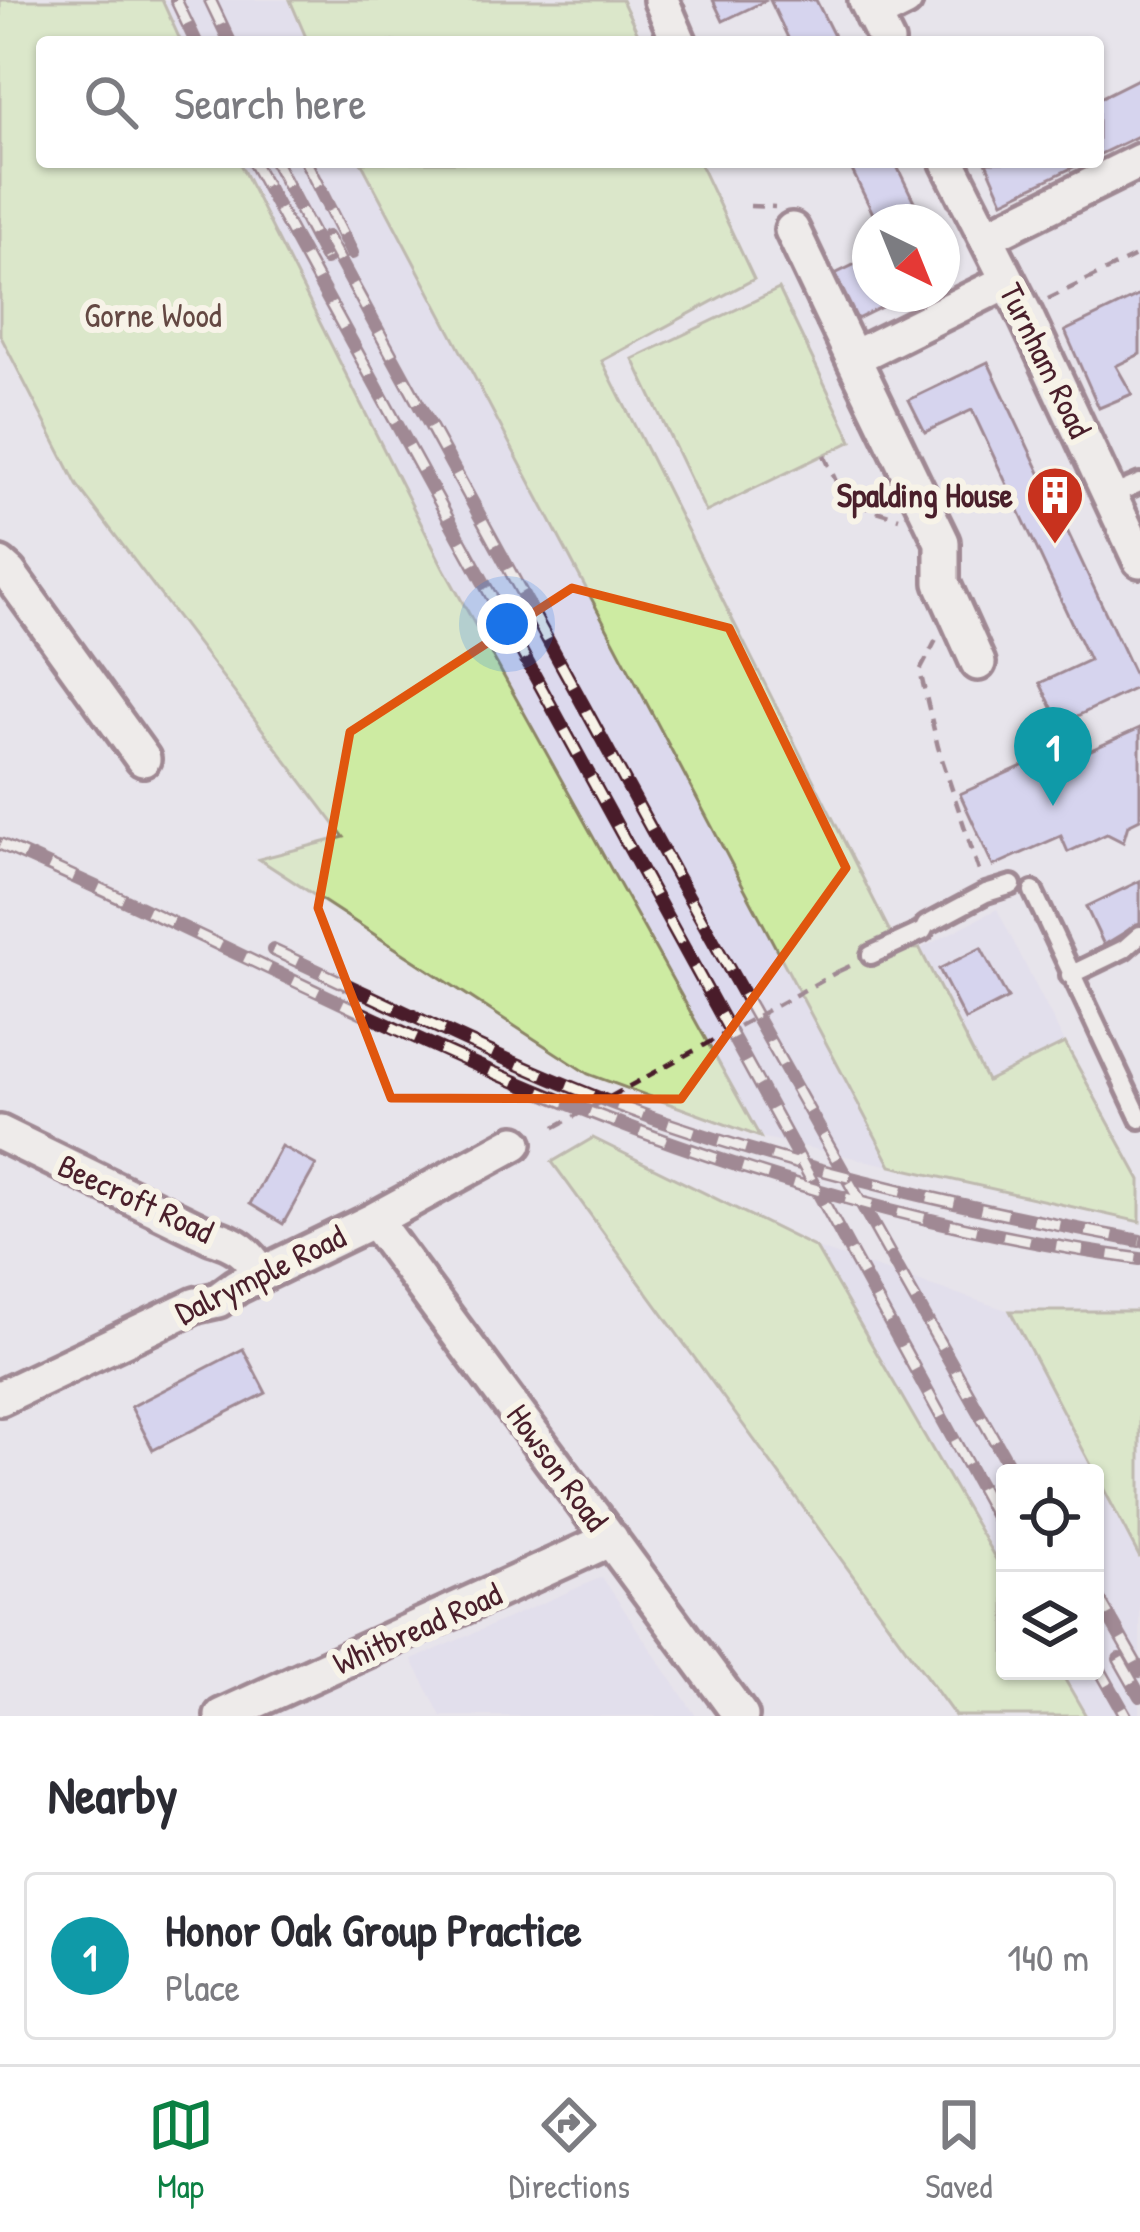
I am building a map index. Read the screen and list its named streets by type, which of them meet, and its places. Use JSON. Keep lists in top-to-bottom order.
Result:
{
  "streets": {
    "street": [
      "Turnham Road",
      "Beecroft Road",
      "Dalrymple Road",
      "Howson Road",
      "Whitbread Road"
    ]
  },
  "crossings": [
    ["Beecroft Road", "Dalrymple Road"],
    ["Dalrymple Road", "Howson Road"],
    ["Howson Road", "Whitbread Road"]
  ],
  "parks": ["Gorne Wood"],
  "places": {
    "building": ["Spalding House"]
  },
  "north": "bottom right",
  "page": {
    "search": "Search here",
    "pins": "1",
    "heading": "Nearby",
    "list": [
      {
        "mark": "1",
        "name": "Honor Oak Group Practice",
        "note": "Place",
        "value": "140 m"
      }
    ],
    "nav": ["Map", "Directions", "Saved"]
  }
}
